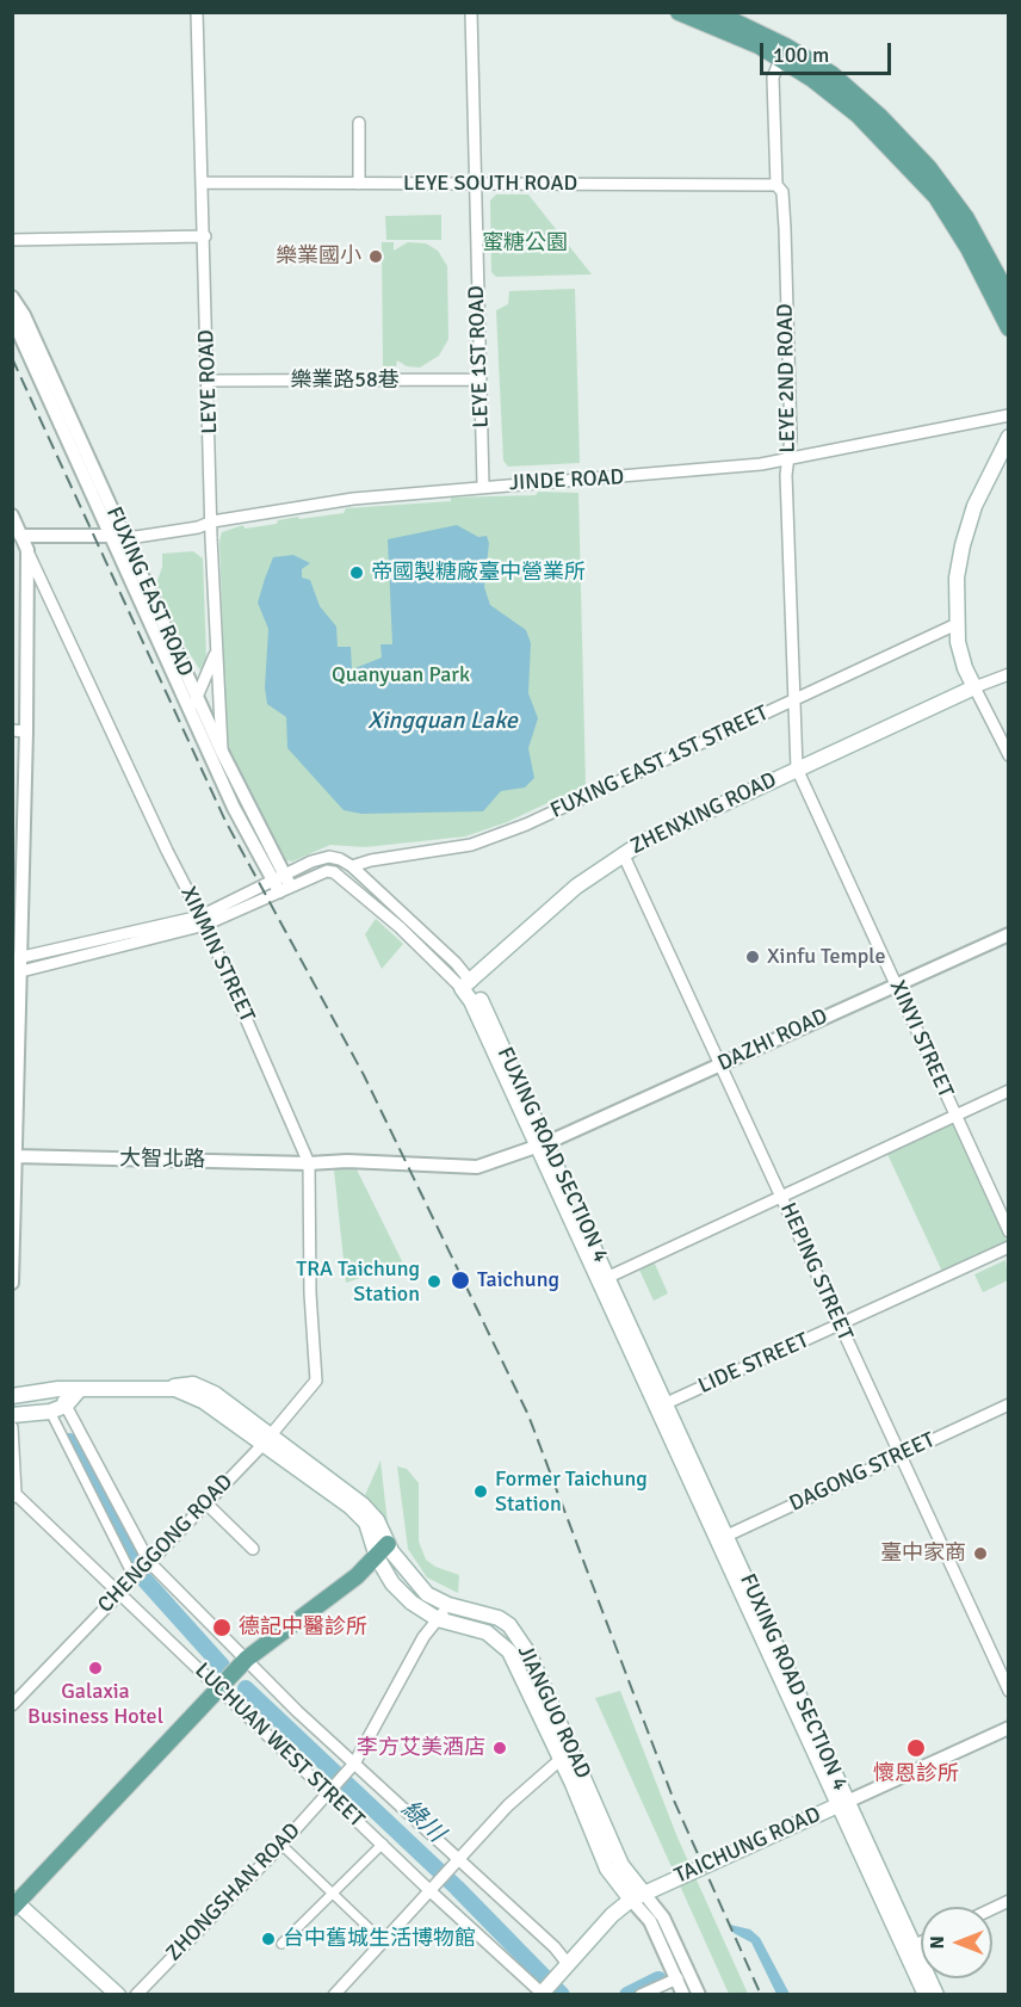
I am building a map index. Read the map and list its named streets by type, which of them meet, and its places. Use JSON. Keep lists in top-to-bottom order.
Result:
{
  "streets": {
    "main road": [
      "ZHENXING ROAD",
      "FUXING ROAD SECTION 4",
      "JIANGUO ROAD",
      "TAICHUNG ROAD"
    ],
    "street": [
      "LEYE SOUTH ROAD",
      "LEYE 1ST ROAD",
      "LEYE 2ND ROAD",
      "樂業路58巷",
      "LEYE ROAD",
      "JINDE ROAD",
      "FUXING EAST ROAD",
      "FUXING EAST 1ST STREET",
      "XINMIN STREET",
      "XINYI STREET",
      "DAZHI ROAD",
      "大智北路",
      "HEPING STREET",
      "LIDE STREET",
      "DAGONG STREET",
      "CHENGGONG ROAD",
      "LUCHUAN WEST STREET",
      "ZHONGSHAN ROAD"
    ]
  },
  "crossings": [
    ["LEYE SOUTH ROAD", "LEYE 1ST ROAD"],
    ["LEYE SOUTH ROAD", "LEYE 2ND ROAD"],
    ["LEYE SOUTH ROAD", "LEYE ROAD"],
    ["LEYE 1ST ROAD", "樂業路58巷"],
    ["LEYE 1ST ROAD", "JINDE ROAD"],
    ["LEYE 2ND ROAD", "JINDE ROAD"],
    ["LEYE 2ND ROAD", "FUXING EAST 1ST STREET"],
    ["LEYE 2ND ROAD", "ZHENXING ROAD"],
    ["LEYE 2ND ROAD", "XINYI STREET"],
    ["樂業路58巷", "LEYE ROAD"],
    ["LEYE ROAD", "JINDE ROAD"],
    ["LEYE ROAD", "FUXING EAST ROAD"],
    ["JINDE ROAD", "FUXING EAST ROAD"],
    ["FUXING EAST ROAD", "FUXING ROAD SECTION 4"],
    ["FUXING EAST 1ST STREET", "FUXING ROAD SECTION 4"],
    ["ZHENXING ROAD", "XINYI STREET"],
    ["ZHENXING ROAD", "FUXING ROAD SECTION 4"],
    ["ZHENXING ROAD", "HEPING STREET"],
    ["XINMIN STREET", "DAZHI ROAD"],
    ["XINMIN STREET", "FUXING ROAD SECTION 4"],
    ["XINMIN STREET", "大智北路"],
    ["XINMIN STREET", "CHENGGONG ROAD"],
    ["XINYI STREET", "DAZHI ROAD"],
    ["DAZHI ROAD", "FUXING ROAD SECTION 4"],
    ["DAZHI ROAD", "大智北路"],
    ["DAZHI ROAD", "HEPING STREET"],
    ["FUXING ROAD SECTION 4", "LIDE STREET"],
    ["FUXING ROAD SECTION 4", "DAGONG STREET"],
    ["FUXING ROAD SECTION 4", "TAICHUNG ROAD"],
    ["HEPING STREET", "LIDE STREET"],
    ["HEPING STREET", "DAGONG STREET"],
    ["CHENGGONG ROAD", "JIANGUO ROAD"],
    ["CHENGGONG ROAD", "LUCHUAN WEST STREET"],
    ["JIANGUO ROAD", "TAICHUNG ROAD"],
    ["LUCHUAN WEST STREET", "TAICHUNG ROAD"],
    ["LUCHUAN WEST STREET", "ZHONGSHAN ROAD"]
  ],
  "water": ["Xingquan Lake", "綠川"],
  "parks": ["蜜糖公園", "Quanyuan Park"],
  "places": [
    "樂業國小",
    "帝國製糖廠臺中營業所",
    "Xinfu Temple",
    "Taichung",
    "TRA Taichung Station",
    "Former Taichung Station",
    "臺中家商",
    "德記中醫診所",
    "Galaxia Business Hotel",
    "李方艾美酒店",
    "懷恩診所",
    "台中舊城生活博物館"
  ],
  "scale_bar": "100 m",
  "north": "left"
}
